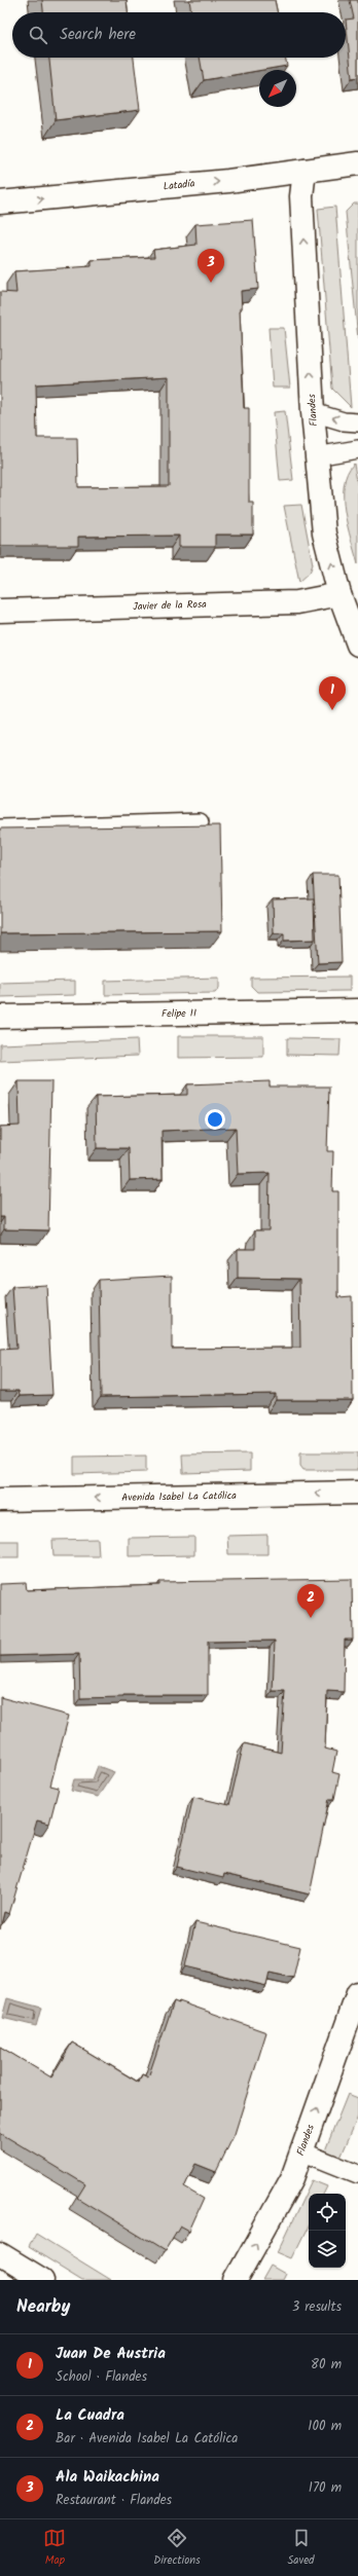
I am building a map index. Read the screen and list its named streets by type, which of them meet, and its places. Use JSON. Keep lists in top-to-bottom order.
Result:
{
  "streets": {
    "street": [
      "Latadía",
      "Flandes",
      "Javier de la Rosa",
      "Felipe II",
      "Avenida Isabel La Católica"
    ]
  },
  "crossings": [
    ["Latadía", "Flandes"],
    ["Flandes", "Javier de la Rosa"]
  ],
  "one_way": ["Latadía", "Flandes", "Avenida Isabel La Católica"],
  "north": "bottom left",
  "page": {
    "search": "Search here",
    "pins": ["3", "1", "2"],
    "heading": ["Nearby", "3 results"],
    "list": [
      {
        "mark": "1",
        "name": "Juan De Austria",
        "note": "School · Flandes",
        "value": "80 m"
      },
      {
        "mark": "2",
        "name": "La Cuadra",
        "note": "Bar · Avenida Isabel La Católica",
        "value": "100 m"
      },
      {
        "mark": "3",
        "name": "Ala Waikachina",
        "note": "Restaurant · Flandes",
        "value": "170 m"
      }
    ],
    "nav": ["Map", "Directions", "Saved"]
  }
}
